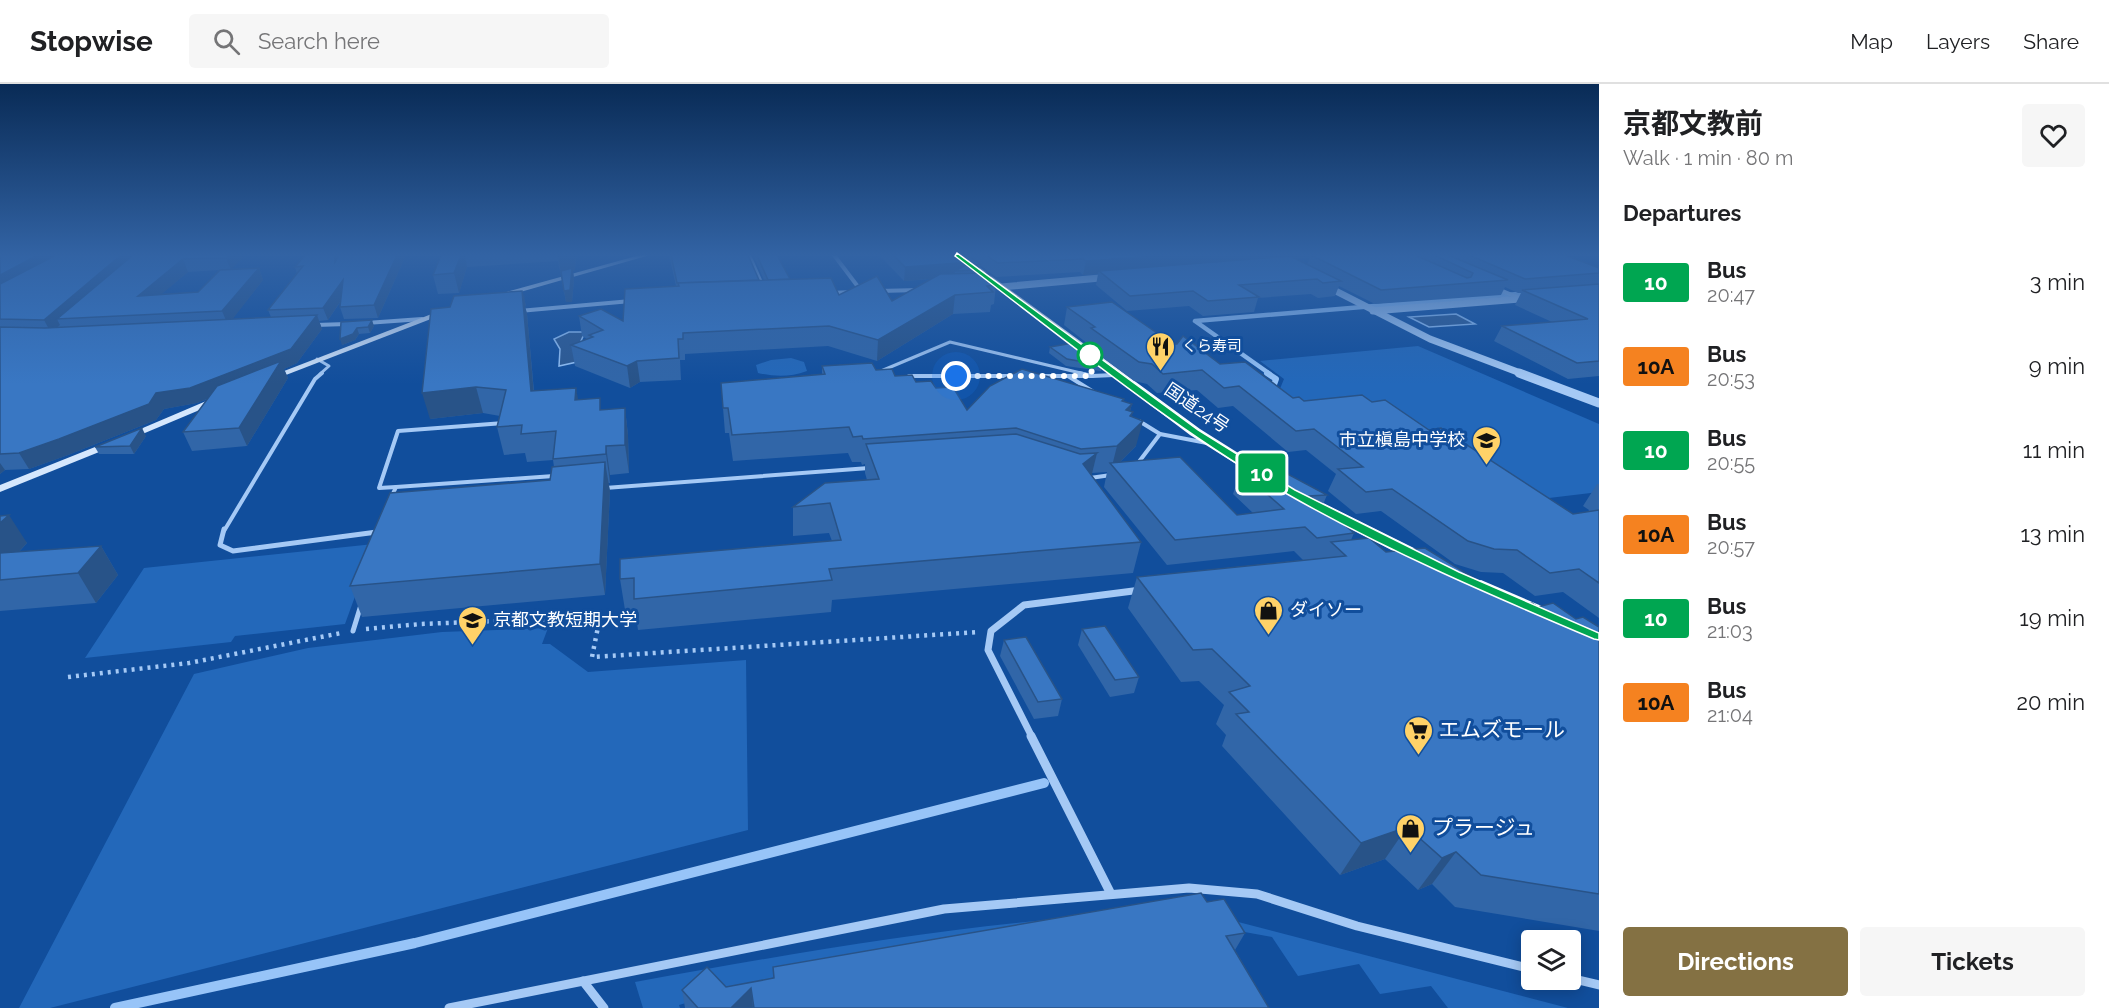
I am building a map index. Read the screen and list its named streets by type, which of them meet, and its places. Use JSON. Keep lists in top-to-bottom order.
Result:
{
  "streets": {
    "highway": ["国道24号"]
  },
  "places": {
    "restaurant": ["くら寿司"],
    "school or university": ["市立槇島中学校", "京都文教短期大学"],
    "shop": ["ダイソー", "プラージュ"],
    "supermarket": ["エムズモール"]
  },
  "lines": ["bus line 10"],
  "page": {
    "header": "Stopwise",
    "search": "Search here",
    "nav": ["Map", "Layers", "Share"],
    "on_map": "10",
    "heading": [
      ["京都文教前", "Walk · 1 min · 80 m"],
      "Departures"
    ],
    "list": [
      {
        "mark": "10",
        "name": "Bus",
        "note": "20:47",
        "value": "3 min"
      },
      {
        "mark": "10A",
        "name": "Bus",
        "note": "20:53",
        "value": "9 min"
      },
      {
        "mark": "10",
        "name": "Bus",
        "note": "20:55",
        "value": "11 min"
      },
      {
        "mark": "10A",
        "name": "Bus",
        "note": "20:57",
        "value": "13 min"
      },
      {
        "mark": "10",
        "name": "Bus",
        "note": "21:03",
        "value": "19 min"
      },
      {
        "mark": "10A",
        "name": "Bus",
        "note": "21:04",
        "value": "20 min"
      }
    ],
    "buttons": ["Directions", "Tickets"]
  }
}
